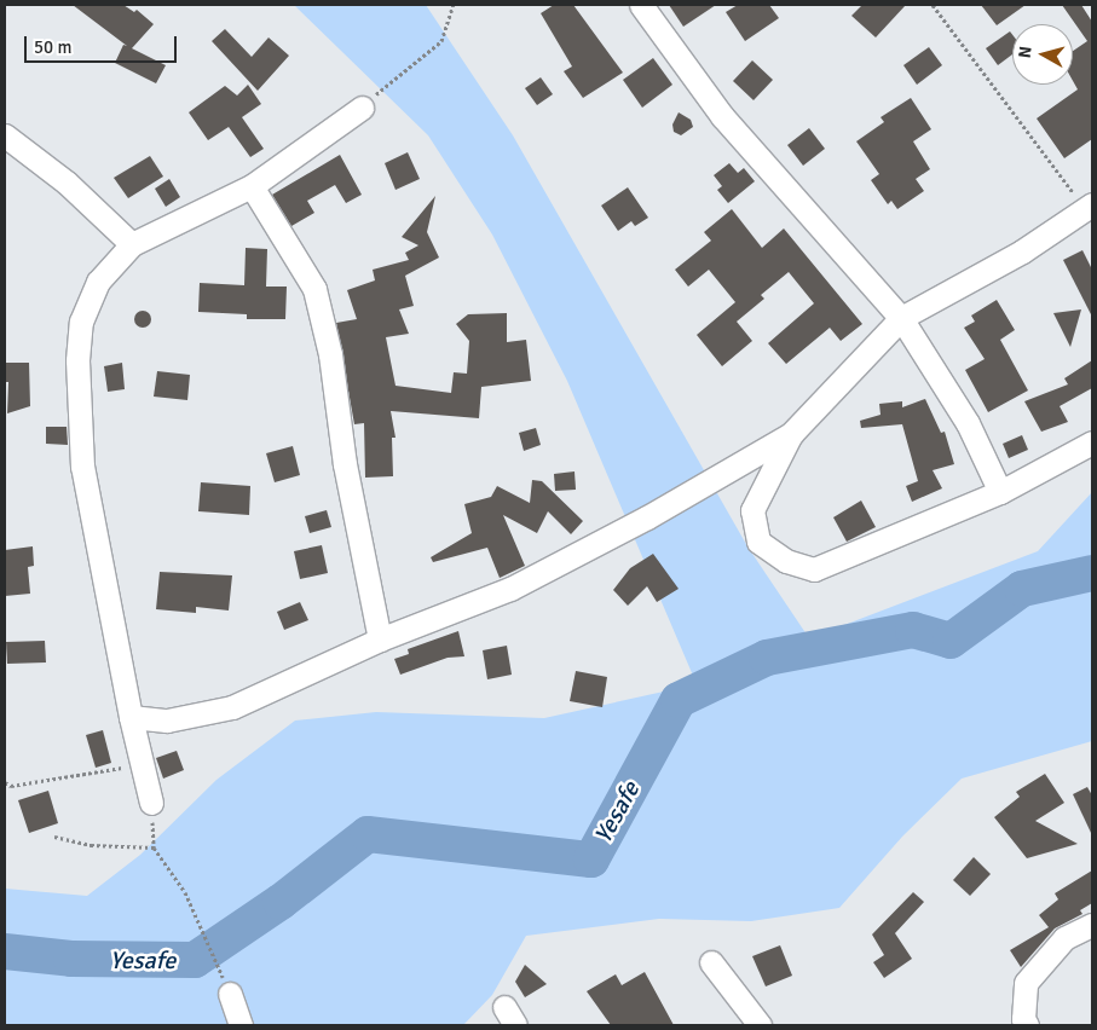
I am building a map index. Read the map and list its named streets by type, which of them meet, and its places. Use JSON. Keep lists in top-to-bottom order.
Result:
{
  "water": ["Yesafe"],
  "scale_bar": "50 m",
  "north": "left"
}
